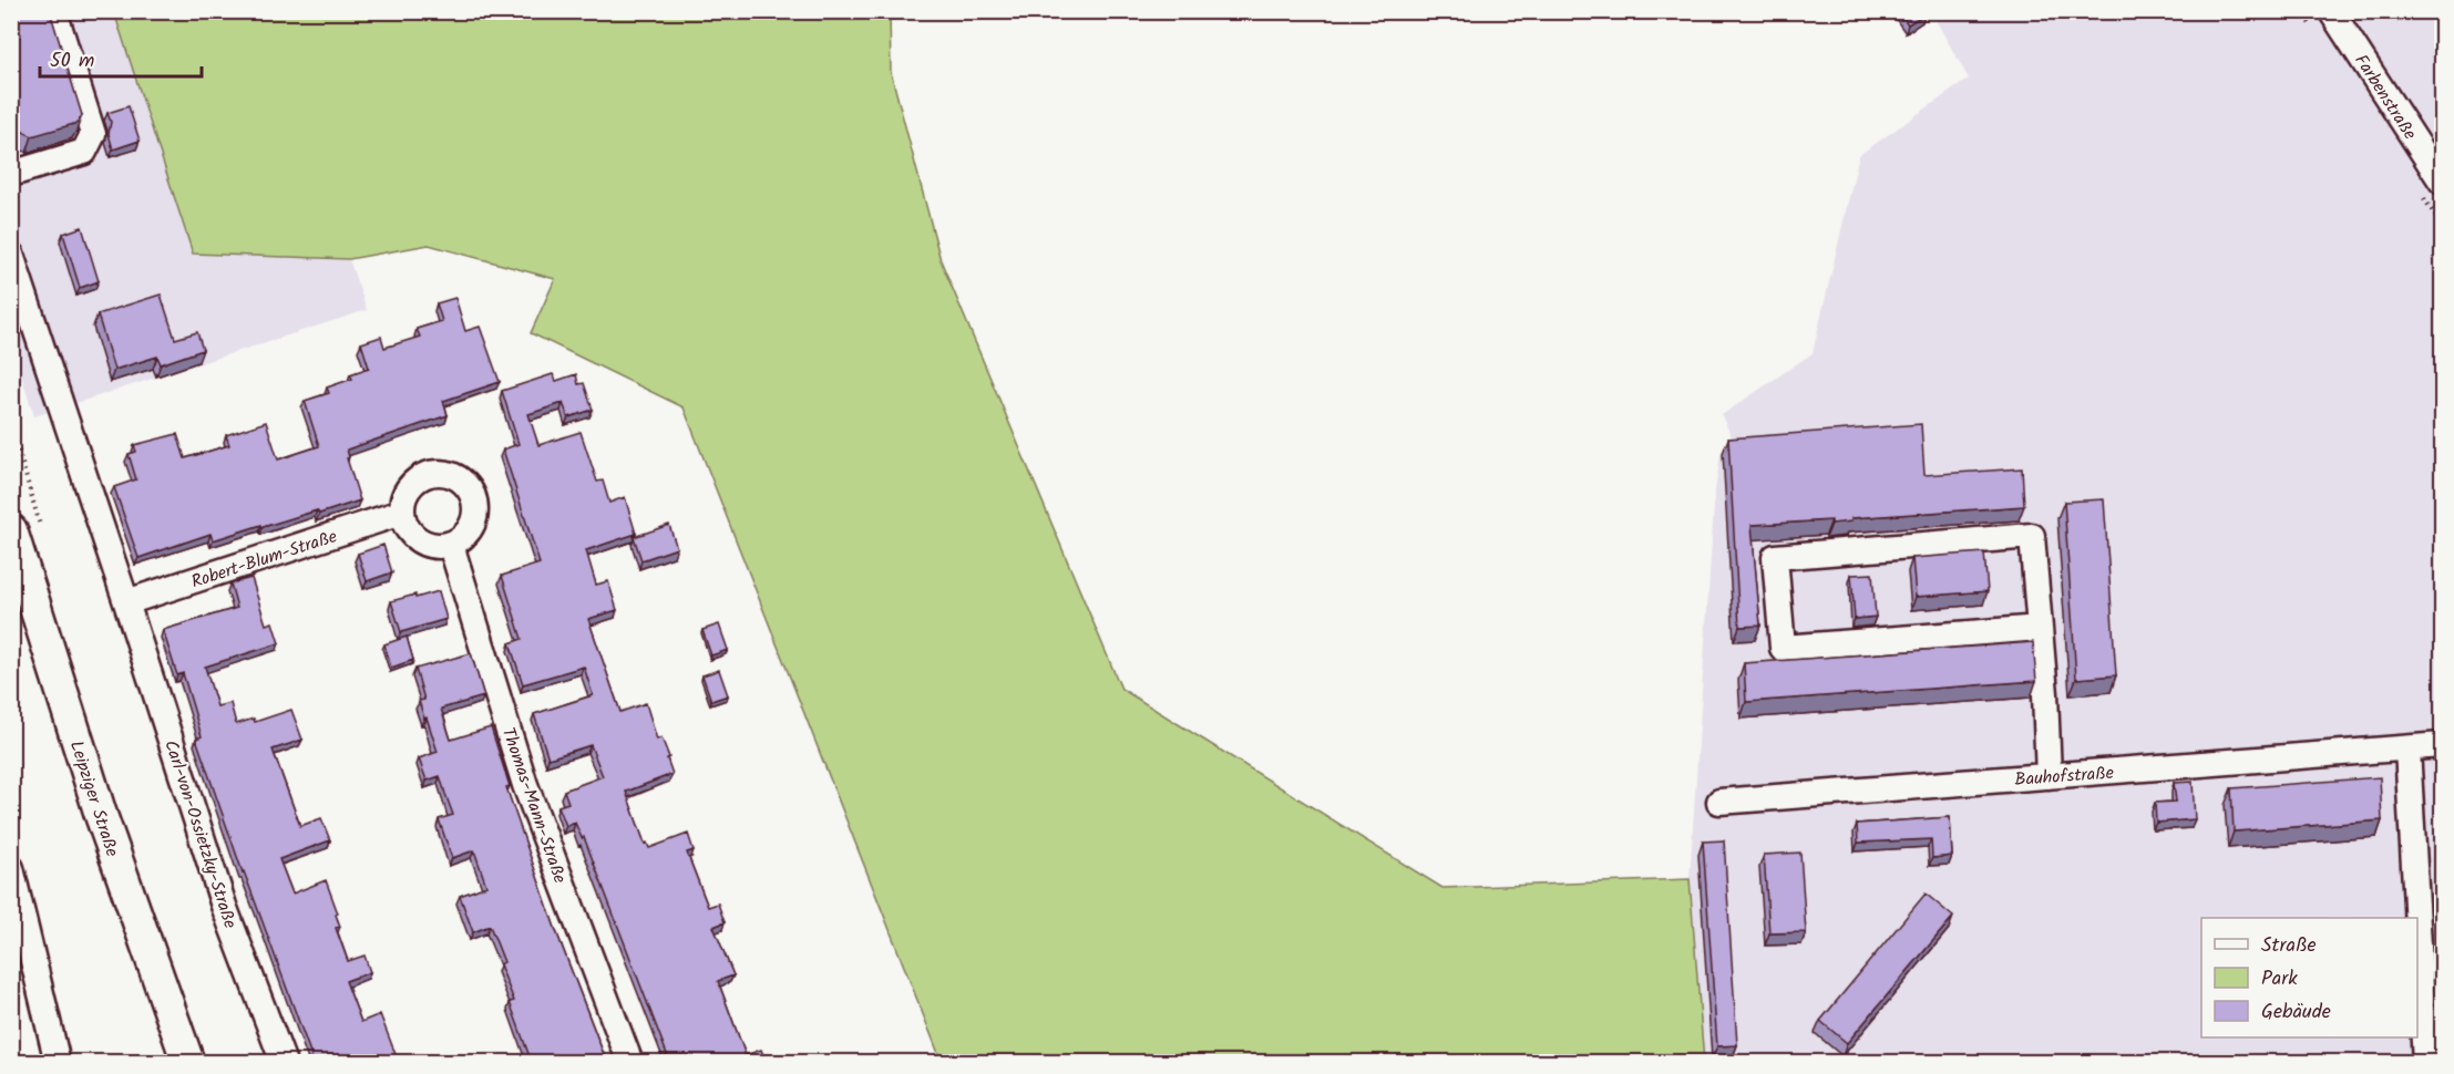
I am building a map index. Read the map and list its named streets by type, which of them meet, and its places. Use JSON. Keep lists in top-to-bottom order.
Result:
{
  "streets": {
    "main road": ["Leipziger Straße"],
    "street": [
      "Farbenstraße",
      "Robert-Blum-Straße",
      "Bauhofstraße",
      "Thomas-Mann-Straße",
      "Carl-von-Ossietzky-Straße"
    ]
  },
  "crossings": [
    ["Robert-Blum-Straße", "Thomas-Mann-Straße"],
    ["Robert-Blum-Straße", "Carl-von-Ossietzky-Straße"]
  ],
  "legend": ["Straße", "Park", "Gebäude"],
  "scale_bar": "50 m"
}
